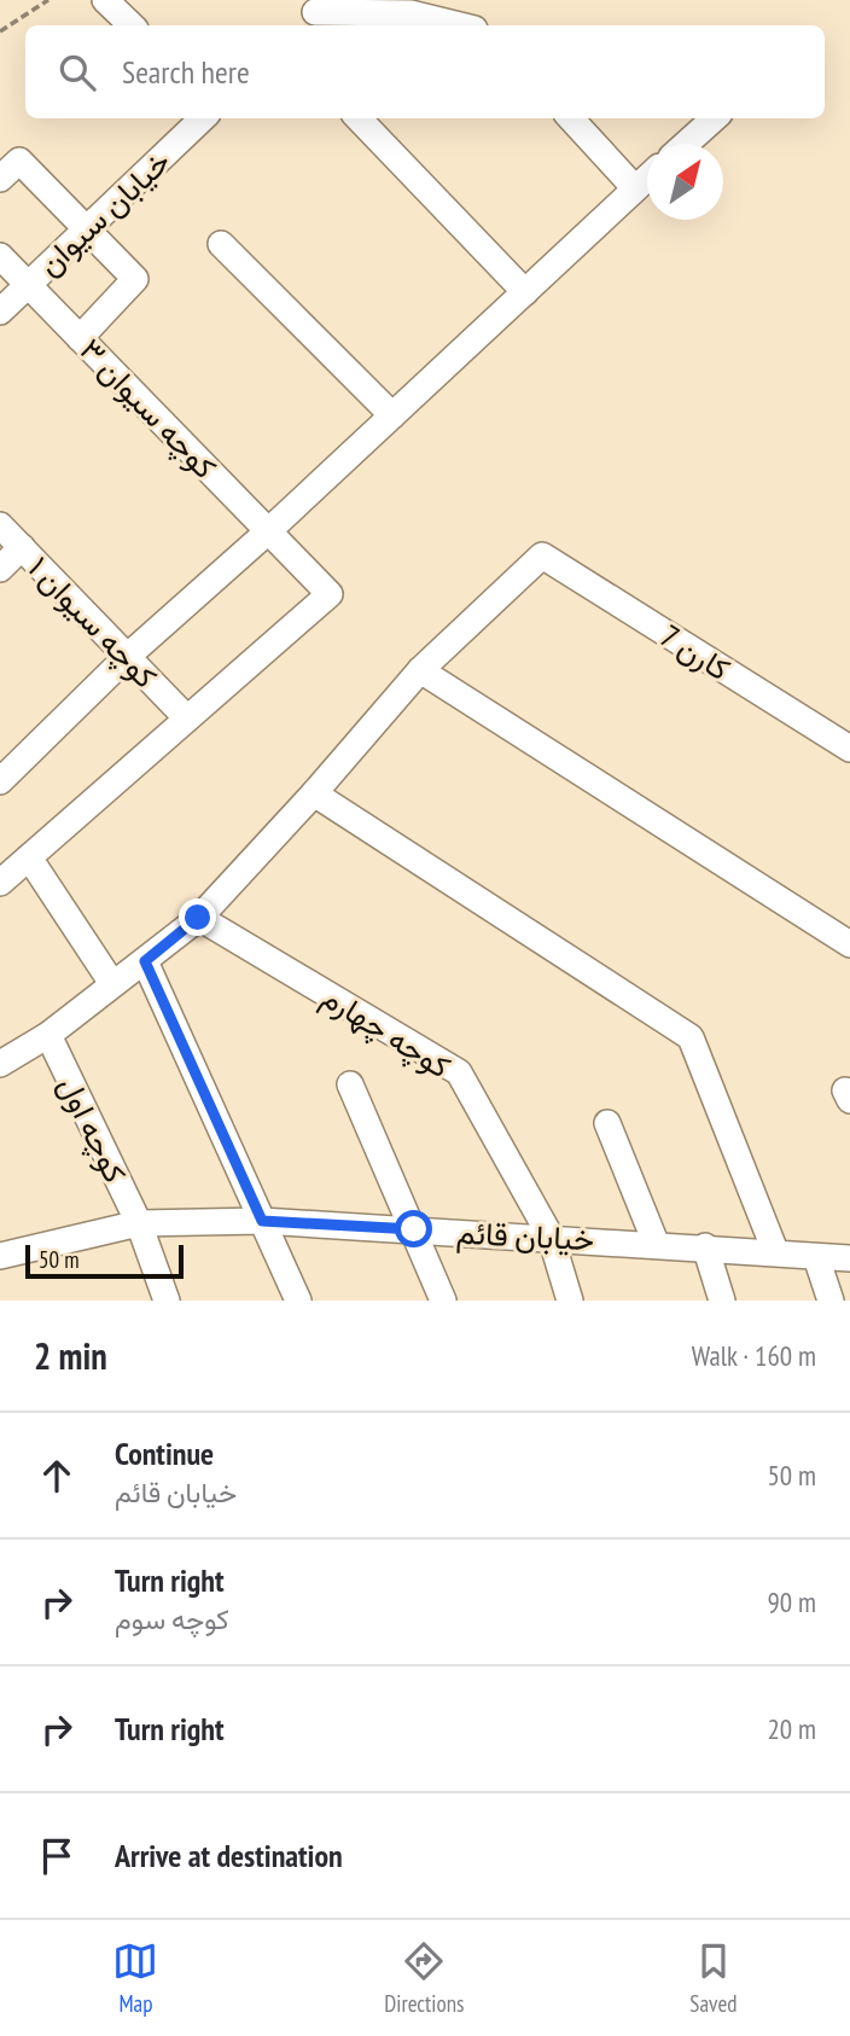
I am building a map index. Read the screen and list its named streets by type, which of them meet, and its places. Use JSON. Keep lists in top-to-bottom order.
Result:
{
  "streets": {
    "street": [
      "خیابان سیوان",
      "کوچه سیوان ۳",
      "کوچه سیوان ۱",
      "کارن 7",
      "کوچه چهارم",
      "کوچه اول",
      "خیابان قائم"
    ]
  },
  "crossings": [
    ["خیابان سیوان", "کوچه سیوان ۳"],
    ["کوچه سیوان ۳", "کوچه سیوان ۱"],
    ["کوچه چهارم", "خیابان قائم"],
    ["کوچه اول", "خیابان قائم"]
  ],
  "scale_bar": "50 m",
  "north": "top right",
  "page": {
    "search": "Search here",
    "scale": "50 m",
    "heading": ["2 min", "Walk · 160 m"],
    "list": [
      ["Continue", "خیابان قائم", "50 m"],
      ["Turn right", "کوچه سوم", "90 m"],
      ["Turn right", "20 m"],
      "Arrive at destination"
    ],
    "nav": ["Map", "Directions", "Saved"]
  }
}
